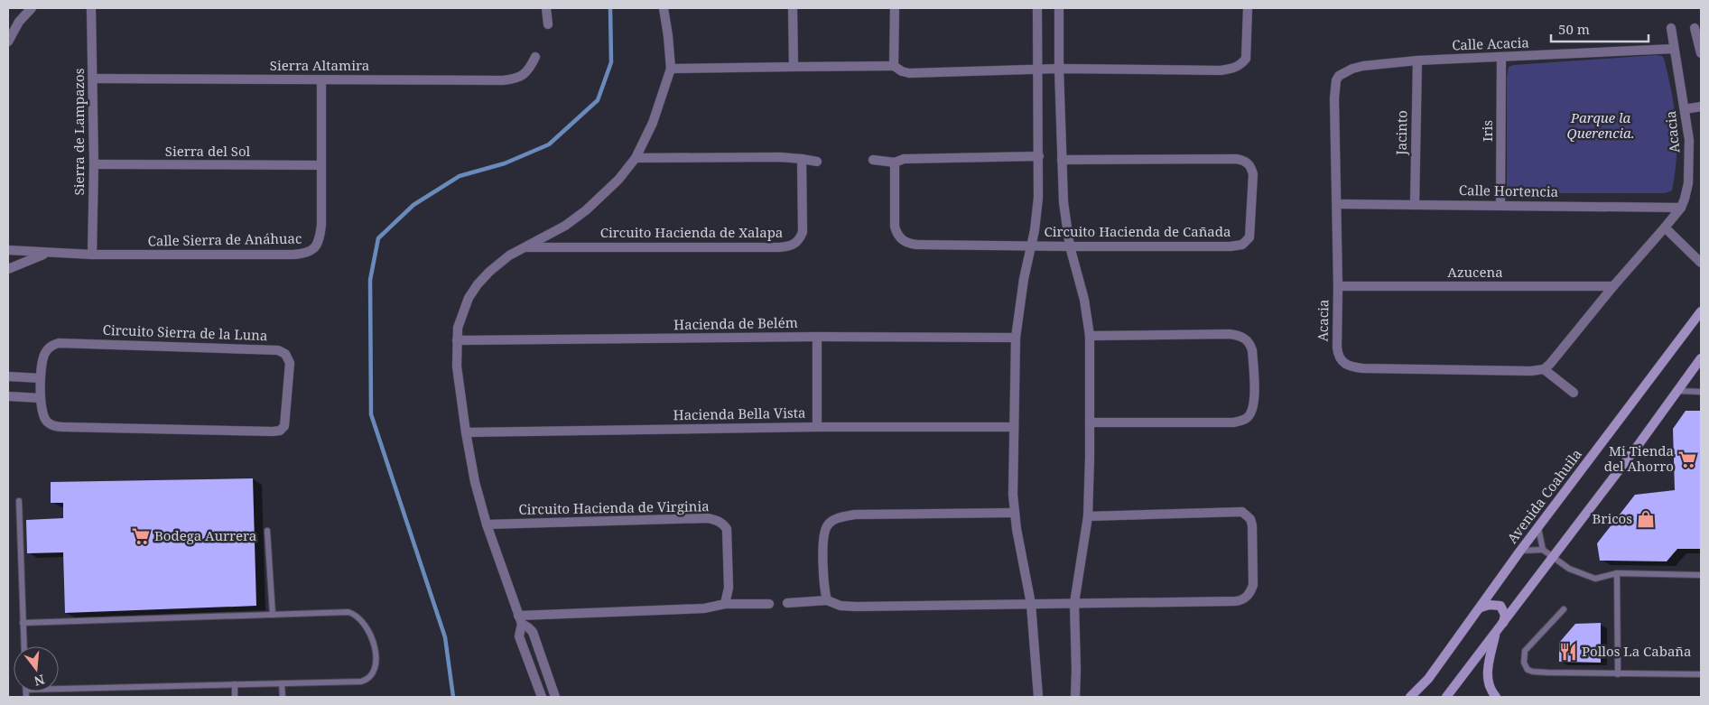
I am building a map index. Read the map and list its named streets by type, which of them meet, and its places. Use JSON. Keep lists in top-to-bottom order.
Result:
{
  "streets": {
    "street": [
      "Calle Acacia",
      "Sierra Altamira",
      "Iris",
      "Sierra de Lampazos",
      "Acacia",
      "Jacinto",
      "Sierra del Sol",
      "Calle Hortencia",
      "Circuito Hacienda de Cañada",
      "Circuito Hacienda de Xalapa",
      "Calle Sierra de Anáhuac",
      "Azucena",
      "Hacienda de Belém",
      "Circuito Sierra de la Luna",
      "Hacienda Bella Vista",
      "Avenida Coahuila",
      "Circuito Hacienda de Virginia"
    ]
  },
  "crossings": [
    ["Calle Acacia", "Iris"],
    ["Calle Acacia", "Acacia"],
    ["Calle Acacia", "Jacinto"],
    ["Sierra Altamira", "Sierra de Lampazos"],
    ["Sierra Altamira", "Calle Sierra de Anáhuac"],
    ["Iris", "Calle Hortencia"],
    ["Sierra de Lampazos", "Sierra del Sol"],
    ["Sierra de Lampazos", "Calle Sierra de Anáhuac"],
    ["Acacia", "Calle Hortencia"],
    ["Acacia", "Azucena"],
    ["Jacinto", "Calle Hortencia"],
    ["Sierra del Sol", "Calle Sierra de Anáhuac"]
  ],
  "parks": ["Parque la Querencia."],
  "places": {
    "supermarket": ["Mi Tienda del Ahorro", "Bodega Aurrera"],
    "shop": ["Bricos"],
    "restaurant": ["Pollos La Cabaña"]
  },
  "scale_bar": "50 m",
  "north": "bottom"
}
